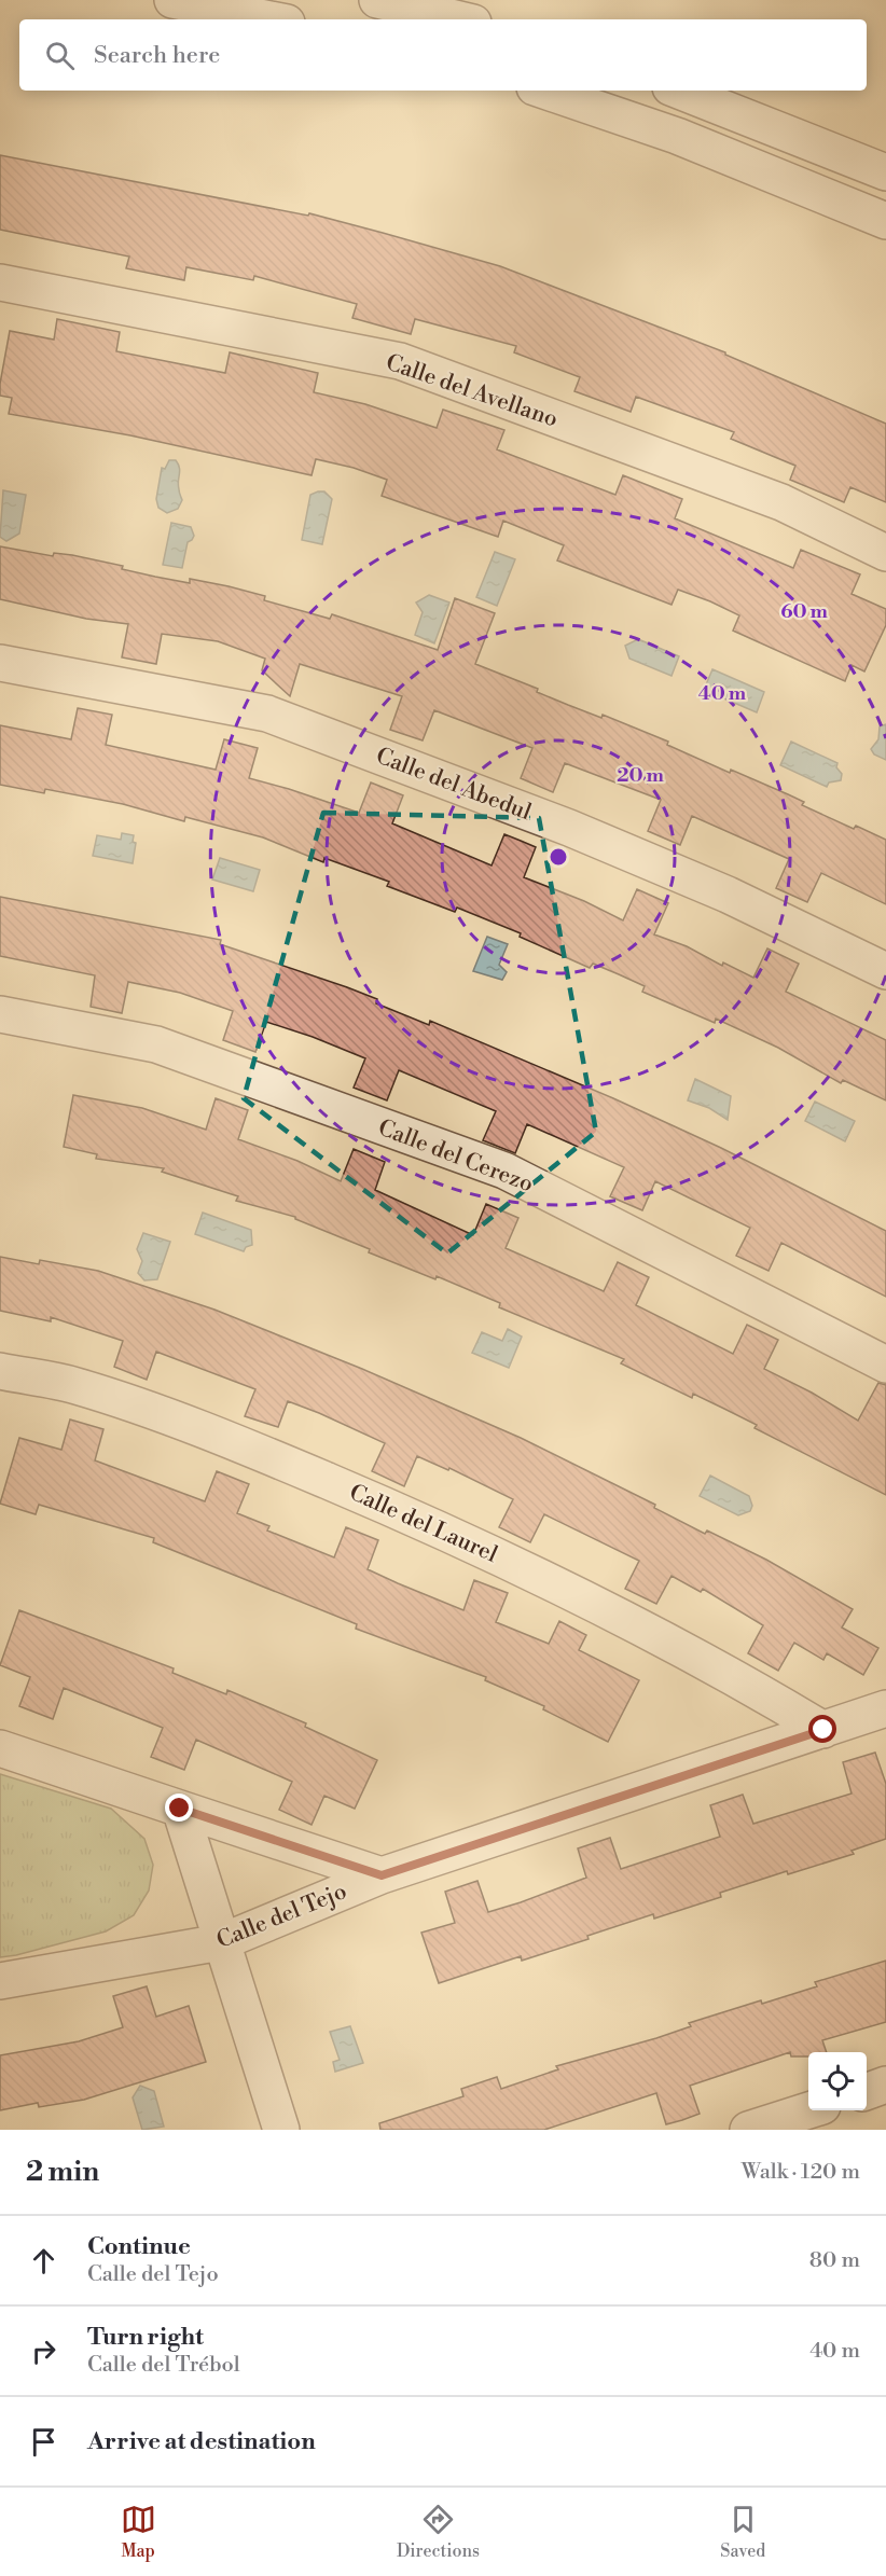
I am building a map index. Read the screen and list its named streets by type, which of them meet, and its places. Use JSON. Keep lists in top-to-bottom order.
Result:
{
  "streets": {
    "street": [
      "Calle del Avellano",
      "Calle del Abedul",
      "Calle del Cerezo",
      "Calle del Laurel",
      "Calle del Tejo"
    ]
  },
  "crossings": [
    ["Calle del Laurel", "Calle del Tejo"]
  ],
  "page": {
    "search": "Search here",
    "heading": ["2 min", "Walk · 120 m"],
    "list": [
      ["Continue", "Calle del Tejo", "80 m"],
      ["Turn right", "Calle del Trébol", "40 m"],
      "Arrive at destination"
    ],
    "nav": ["Map", "Directions", "Saved"]
  },
  "rings": ["60 m", "40 m", "20 m"]
}
